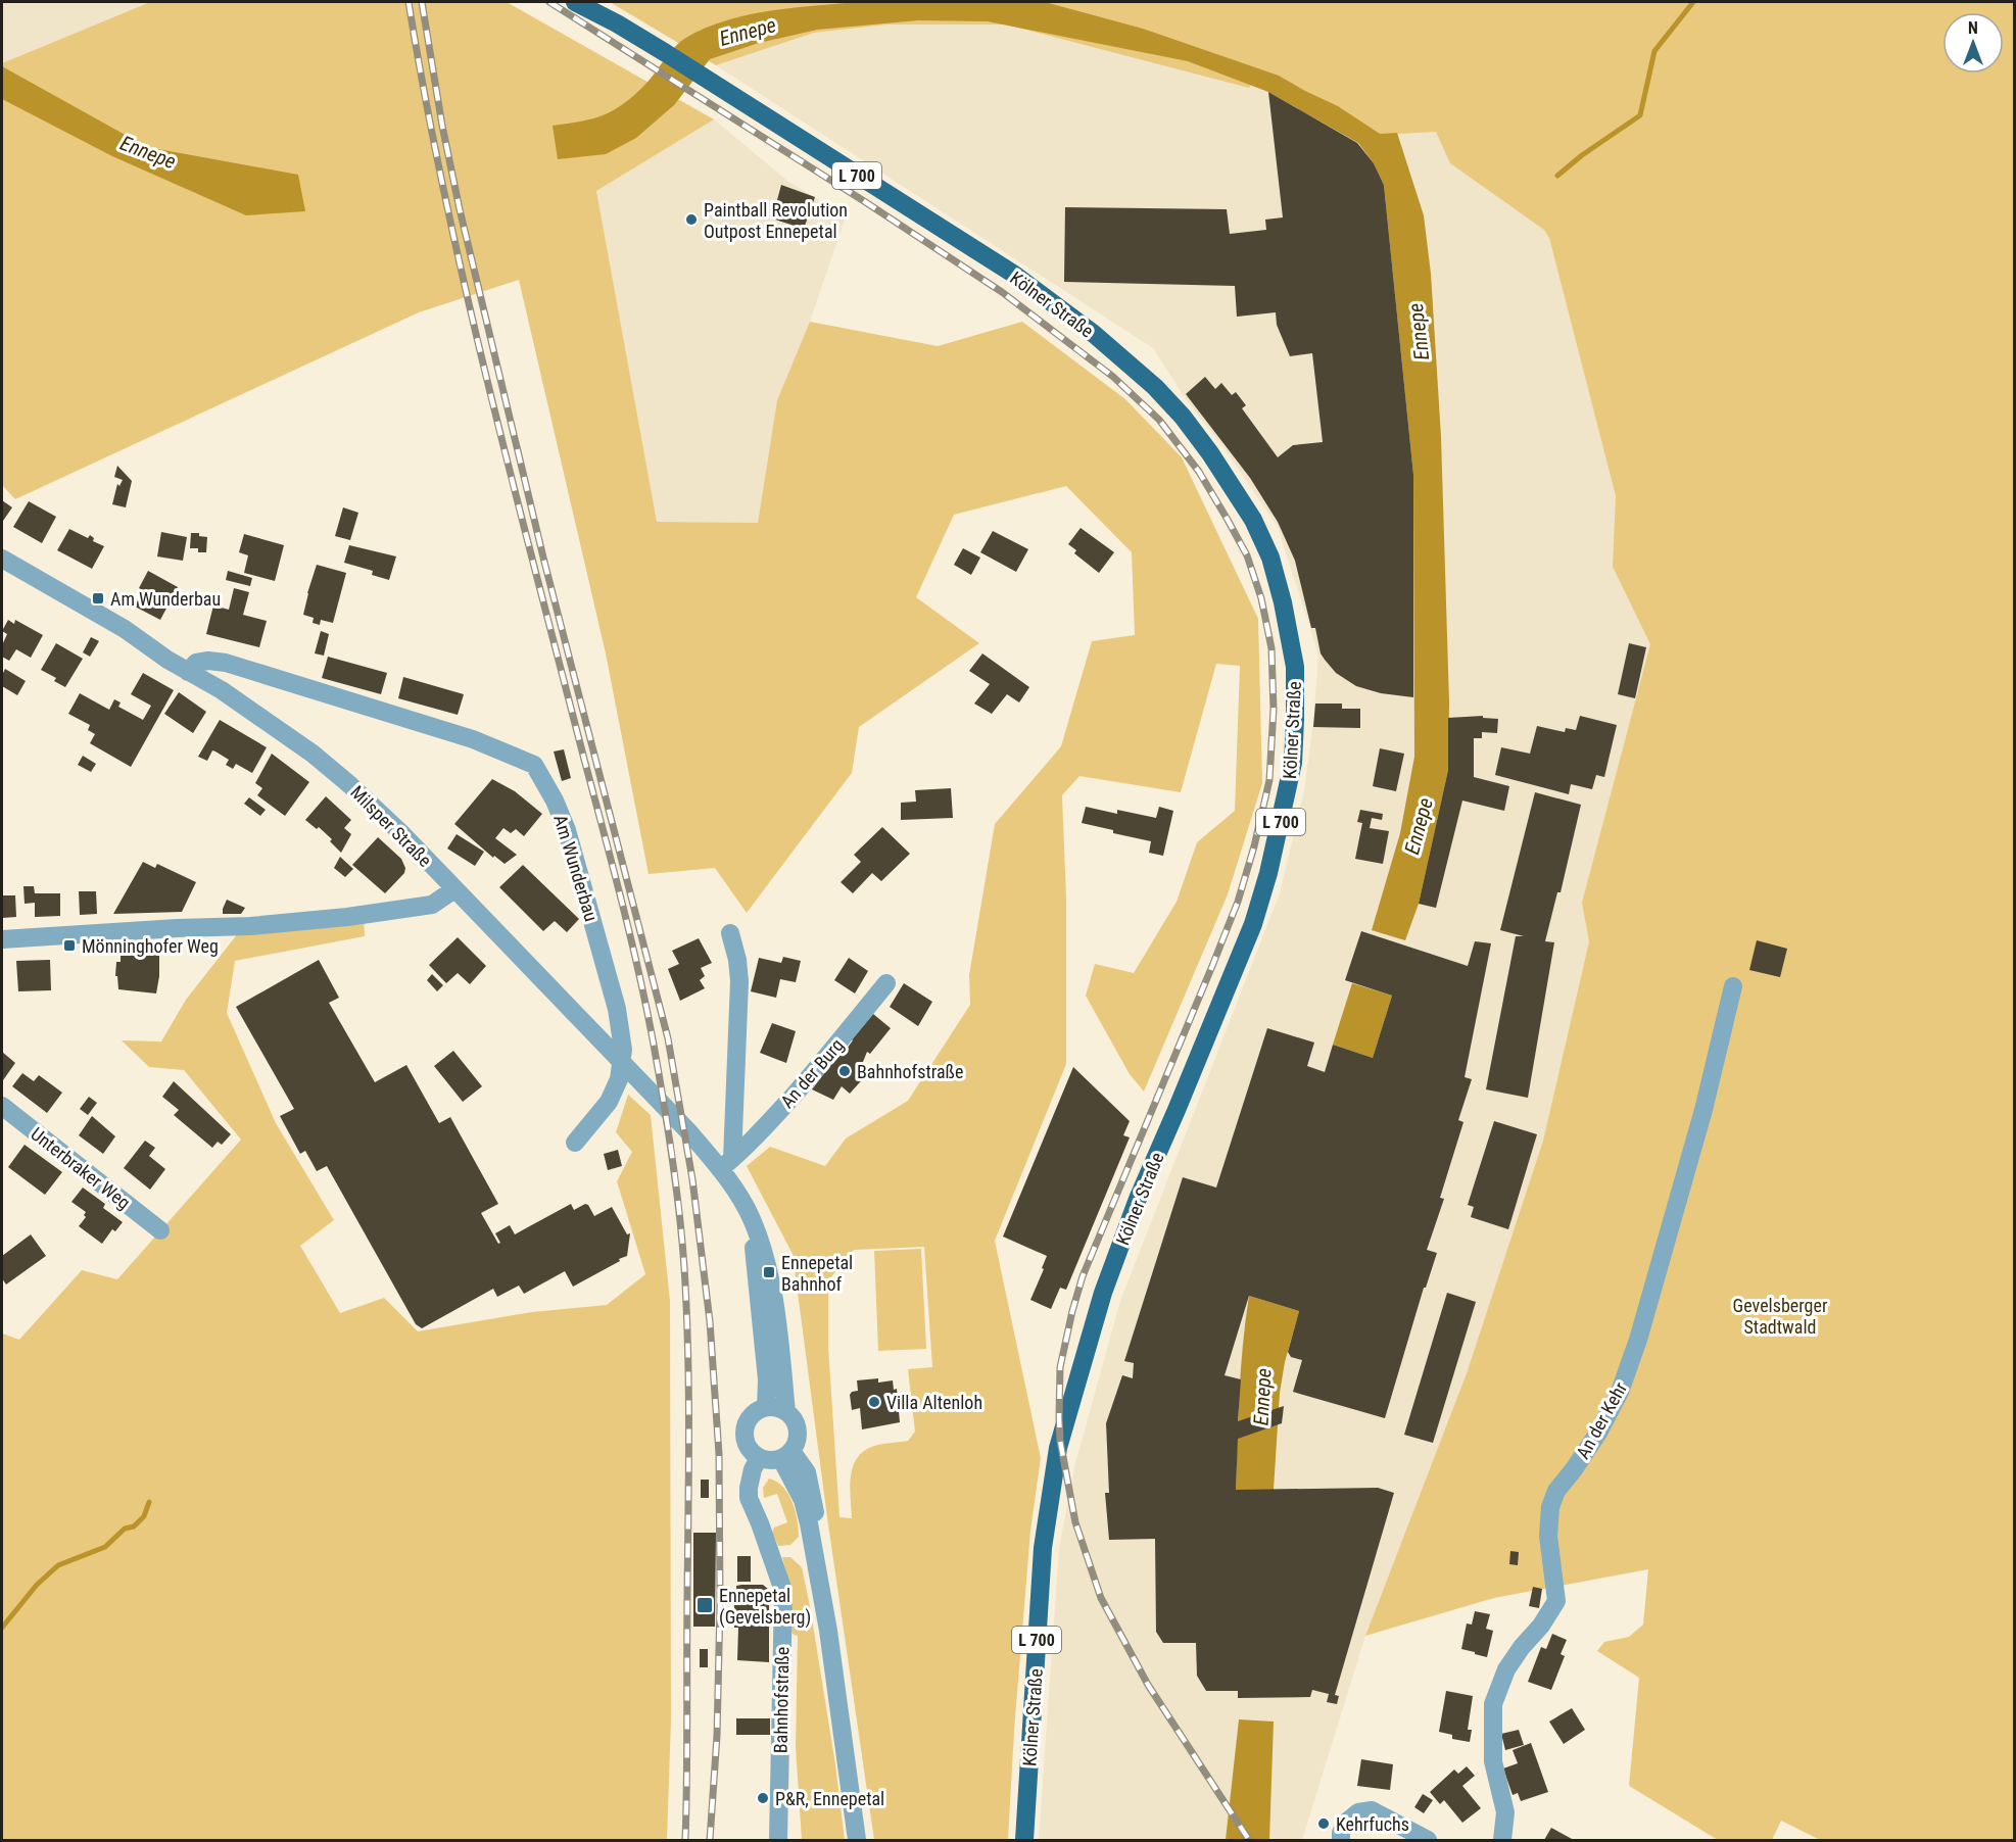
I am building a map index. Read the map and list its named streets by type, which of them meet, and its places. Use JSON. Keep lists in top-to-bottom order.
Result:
{
  "streets": {
    "main road": ["L 700", "Kölner Straße"],
    "street": [
      "Milsper Straße",
      "Am Wunderbau",
      "An der Burg",
      "Unterbraker Weg",
      "An der Kehr",
      "Bahnhofstraße"
    ]
  },
  "crossings": [
    ["Milsper Straße", "Am Wunderbau"],
    ["Milsper Straße", "An der Burg"]
  ],
  "water": ["Ennepe"],
  "parks": ["Gevelsberger Stadtwald"],
  "places": {
    "other": [
      "Paintball Revolution Outpost Ennepetal",
      "Bahnhofstraße",
      "Villa Altenloh",
      "P&R, Ennepetal",
      "Kehrfuchs"
    ],
    "transit": [
      "Am Wunderbau",
      "Mönninghofer Weg",
      "Ennepetal Bahnhof",
      "Ennepetal (Gevelsberg)"
    ]
  },
  "north": "top"
}
